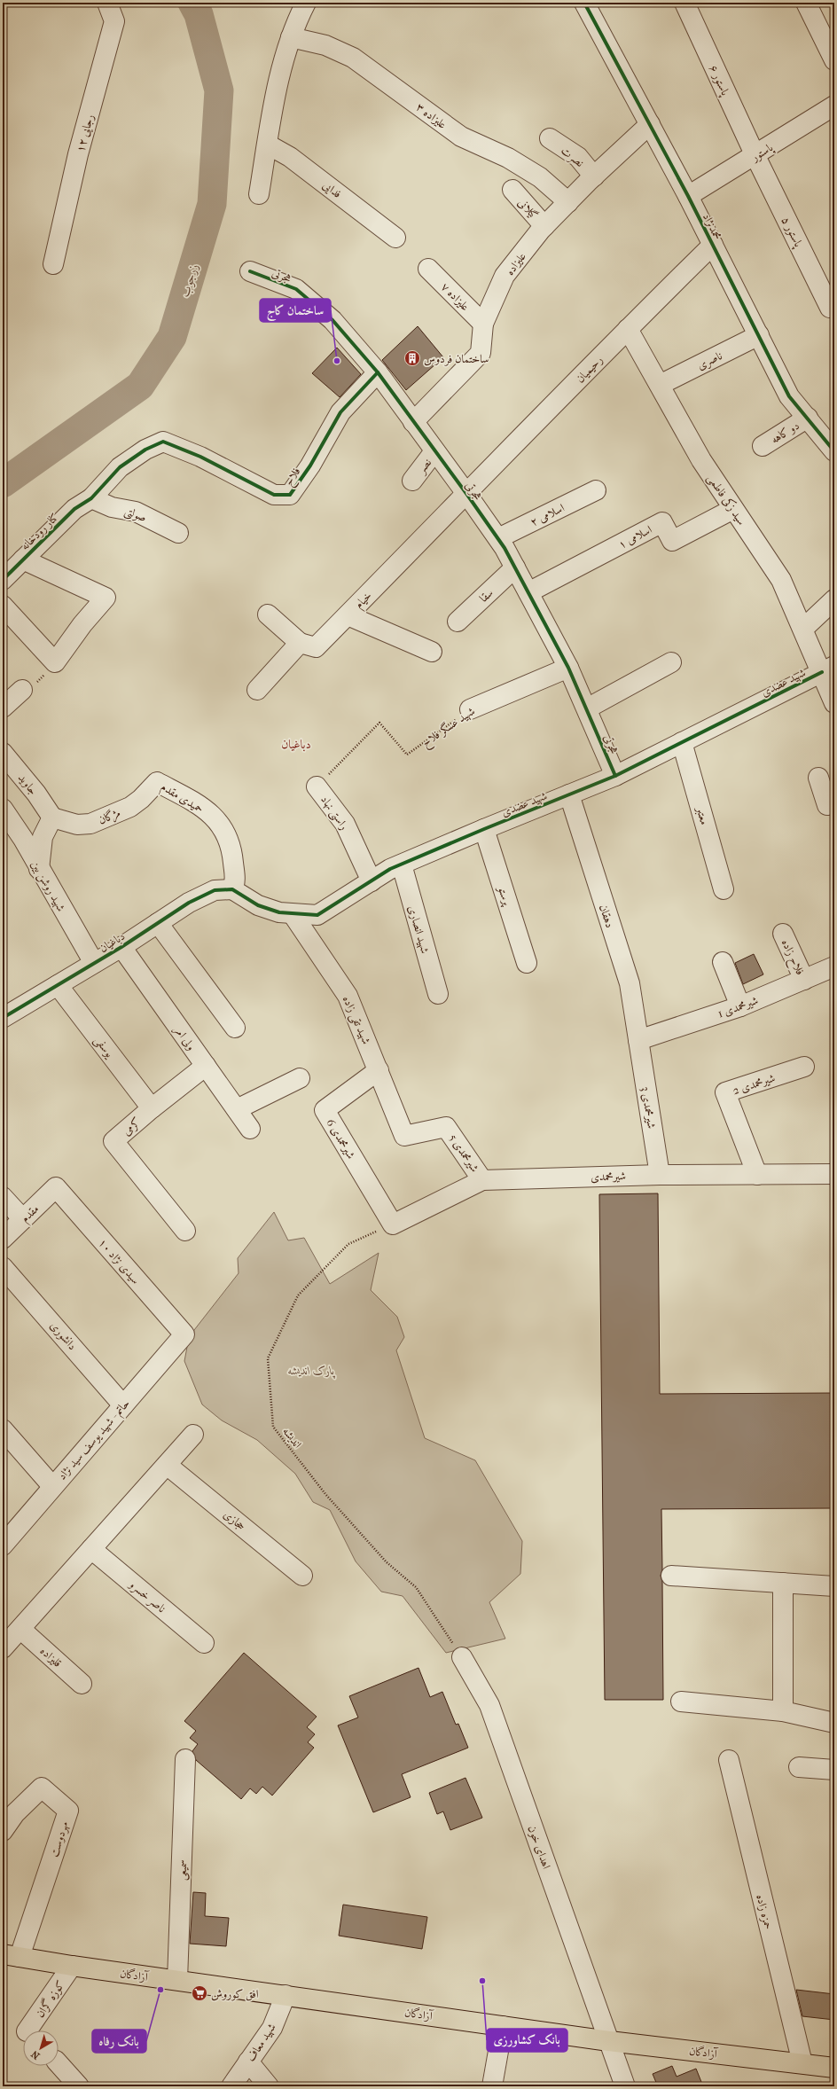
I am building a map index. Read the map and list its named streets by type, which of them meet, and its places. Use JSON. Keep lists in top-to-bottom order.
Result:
{
  "streets": {
    "main road": ["آزادگان"],
    "street": [
      "پاستور ۶",
      "علیزاده ۳",
      "رجایی ۱۲",
      "پاستور",
      "نصرت",
      "فدایی",
      "گیلانی",
      "محمدنژاد",
      "پاستور ۵",
      "علیزاده",
      "هجرتی",
      "علیزاده ۷",
      "ناصری",
      "رحیمیان",
      "دو کاهه",
      "نصر",
      "فلاح",
      "سید زکی فاطمی",
      "صولتی",
      "اسلامی ۲",
      "کنار رودخانه",
      "اسلامی ۱",
      "سقا",
      "خیام",
      "شهید عضدی",
      "شهید عسگر فلاح",
      "جاوید",
      "حمیدی مقدم",
      "راستی نهاد",
      "مژگان",
      "معتبر",
      "شهید روشن بین",
      "پرستو",
      "دهقان",
      "شهید انصاری",
      "دباغیان",
      "فلاح زاده",
      "شیرمحمدی 1",
      "شهید تقی زاده",
      "ولی امر",
      "یوسفی",
      "شیرمحمدی 2",
      "شیرمحمدی 3",
      "کرمی",
      "شیرمحمدی 6",
      "شیرمحمدی 5",
      "شیرمحمدی",
      "مقدم",
      "سیدی نژاد ۱۰",
      "دانشوری",
      "حاتم - شهید یوسف سید نژاد",
      "حجازی",
      "ناصر خسرو",
      "قلیزاده",
      "مهردوست",
      "اهدای خون",
      "سمیعی",
      "حمزه زاده",
      "کوزه گران",
      "شهید معاف"
    ],
    "path": ["اندیشه"]
  },
  "crossings": [
    ["پاستور ۶", "پاستور"],
    ["پاستور ۶", "پاستور ۵"],
    ["علیزاده ۳", "علیزاده"],
    ["پاستور", "محمدنژاد"],
    ["پاستور", "پاستور ۵"],
    ["نصرت", "علیزاده"],
    ["گیلانی", "علیزاده"],
    ["محمدنژاد", "علیزاده"],
    ["محمدنژاد", "ناصری"],
    ["محمدنژاد", "رحیمیان"],
    ["محمدنژاد", "دو کاهه"],
    ["علیزاده", "هجرتی"],
    ["علیزاده", "علیزاده ۷"],
    ["هجرتی", "رحیمیان"],
    ["هجرتی", "نصر"],
    ["هجرتی", "فلاح"],
    ["هجرتی", "اسلامی ۲"],
    ["هجرتی", "اسلامی ۱"],
    ["هجرتی", "سقا"],
    ["هجرتی", "خیام"],
    ["هجرتی", "شهید عضدی"],
    ["هجرتی", "شهید عسگر فلاح"],
    ["ناصری", "سید زکی فاطمی"],
    ["رحیمیان", "سید زکی فاطمی"],
    ["رحیمیان", "خیام"],
    ["فلاح", "کنار رودخانه"],
    ["سید زکی فاطمی", "اسلامی ۱"],
    ["سید زکی فاطمی", "شهید عضدی"],
    ["صولتی", "کنار رودخانه"],
    ["شهید عضدی", "حمیدی مقدم"],
    ["شهید عضدی", "راستی نهاد"],
    ["شهید عضدی", "معتبر"],
    ["شهید عضدی", "پرستو"],
    ["شهید عضدی", "دهقان"],
    ["شهید عضدی", "شهید انصاری"],
    ["شهید عضدی", "دباغیان"],
    ["شهید عضدی", "شهید تقی زاده"],
    ["شهید عسگر فلاح", "راستی نهاد"],
    ["جاوید", "مژگان"],
    ["حمیدی مقدم", "مژگان"],
    ["حمیدی مقدم", "دباغیان"],
    ["شهید روشن بین", "دباغیان"],
    ["دهقان", "شیرمحمدی 1"],
    ["دهقان", "شیرمحمدی 3"],
    ["دباغیان", "ولی امر"],
    ["دباغیان", "یوسفی"],
    ["فلاح زاده", "شیرمحمدی 1"],
    ["شیرمحمدی 1", "شیرمحمدی 3"],
    ["شهید تقی زاده", "شیرمحمدی 6"],
    ["شهید تقی زاده", "شیرمحمدی 5"],
    ["ولی امر", "کرمی"],
    ["یوسفی", "کرمی"],
    ["شیرمحمدی 2", "شیرمحمدی"],
    ["شیرمحمدی 3", "شیرمحمدی"],
    ["شیرمحمدی 6", "شیرمحمدی"],
    ["شیرمحمدی 6", "اندیشه"],
    ["شیرمحمدی 5", "شیرمحمدی"],
    ["شیرمحمدی", "اندیشه"],
    ["مقدم", "سیدی نژاد ۱۰"],
    ["سیدی نژاد ۱۰", "حاتم - شهید یوسف سید نژاد"],
    ["دانشوری", "حاتم - شهید یوسف سید نژاد"],
    ["اندیشه", "اهدای خون"],
    ["مهردوست", "آزادگان"],
    ["اهدای خون", "آزادگان"],
    ["سمیعی", "آزادگان"],
    ["حمزه زاده", "آزادگان"],
    ["آزادگان", "کوزه گران"],
    ["آزادگان", "شهید معاف"]
  ],
  "districts": ["دباغیان"],
  "water": ["زرجوب"],
  "parks": ["پارک اندیشه"],
  "places": {
    "building": ["ساختمان فردوس"],
    "other": ["ساختمان کاج", "بانک کشاورزی", "بانک رفاه"],
    "supermarket": ["افق کوروش"]
  },
  "north": "bottom left"
}
